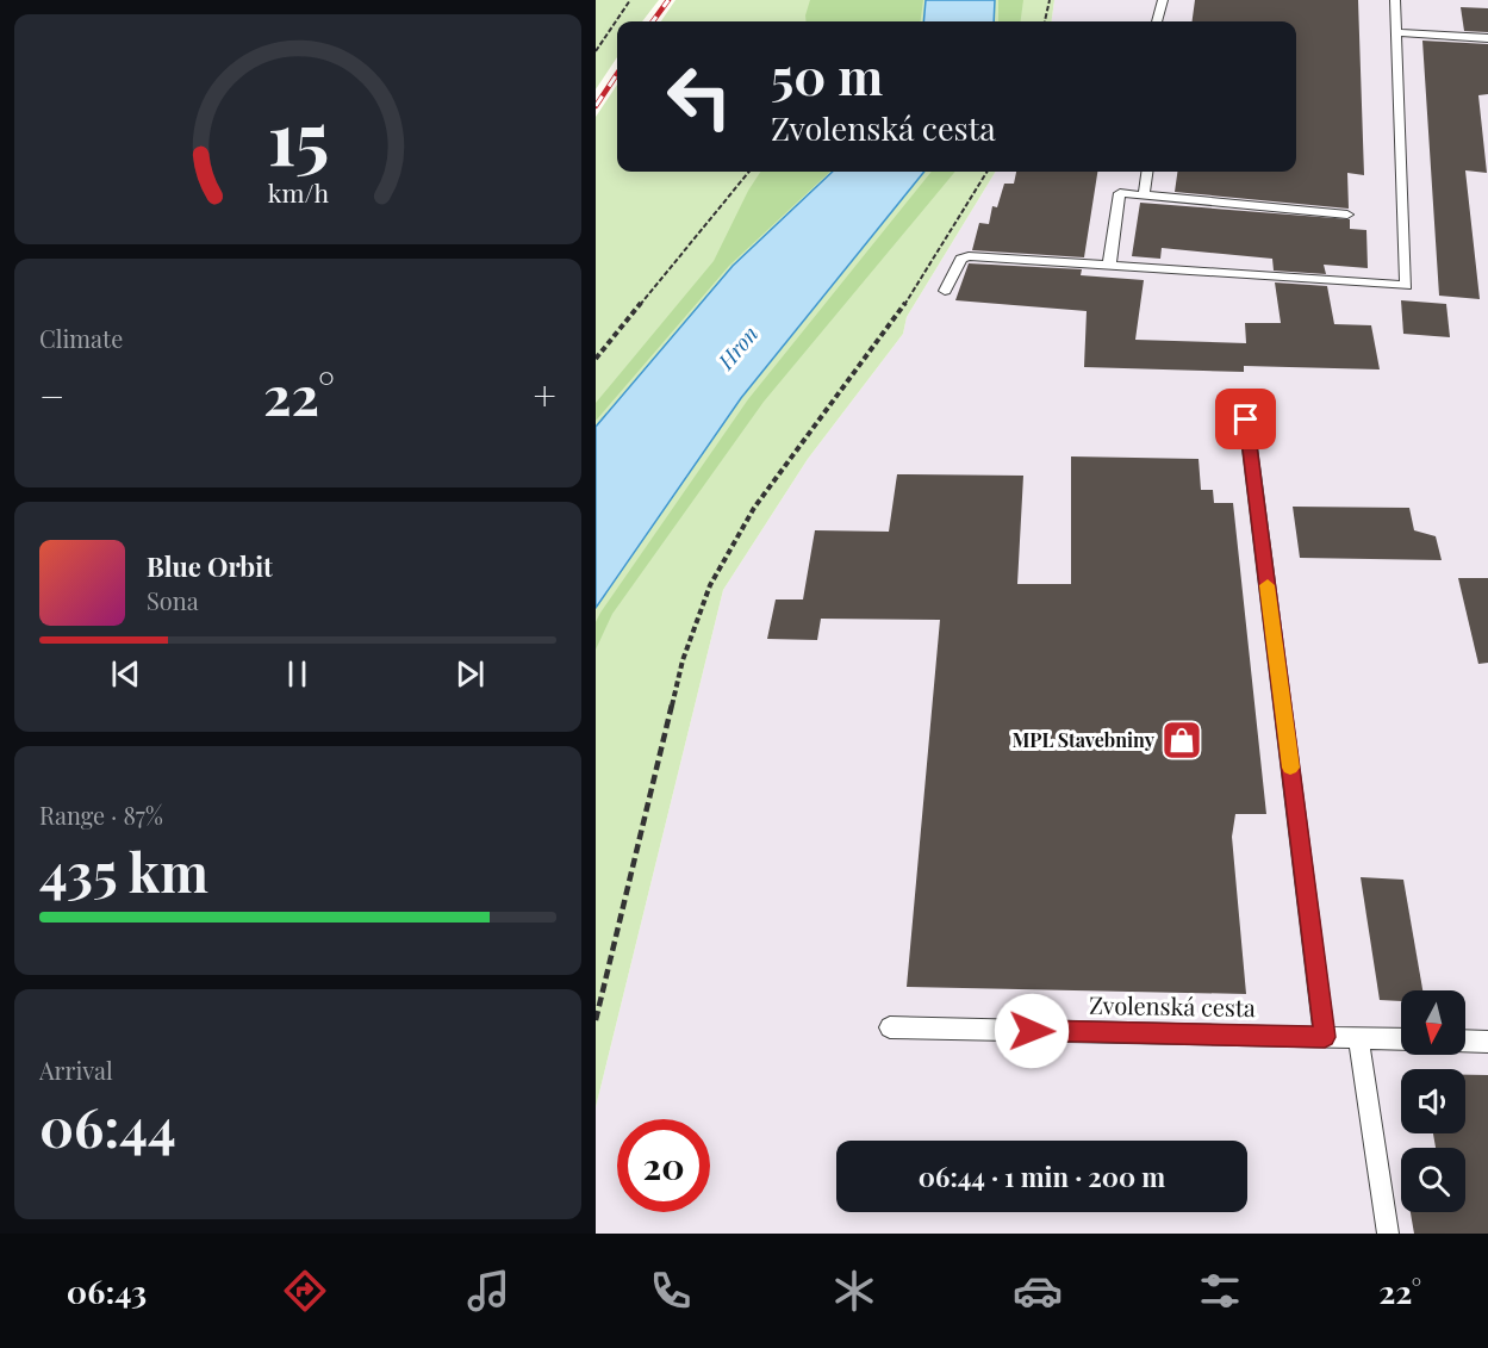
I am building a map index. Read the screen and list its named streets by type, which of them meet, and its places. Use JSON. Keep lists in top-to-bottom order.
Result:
{
  "streets": {
    "lane": ["Zvolenská cesta"]
  },
  "water": ["Hron"],
  "places": {
    "shop": ["MPL Stavebniny"]
  },
  "north": "bottom",
  "page": {
    "turn": ["50 m", "Zvolenská cesta"],
    "tile": [
      "Climate",
      ["Range · 87%", "435 km"],
      ["Arrival", "06:44"]
    ],
    "heat": ["−", "22°", "+"],
    "song": ["Blue Orbit", "Sona"],
    "limit": "20",
    "trip": "06:44 · 1 min · 200 m",
    "tabs": ["06:43", "22°"],
    "gauge": ["15", "km/h"]
  }
}
